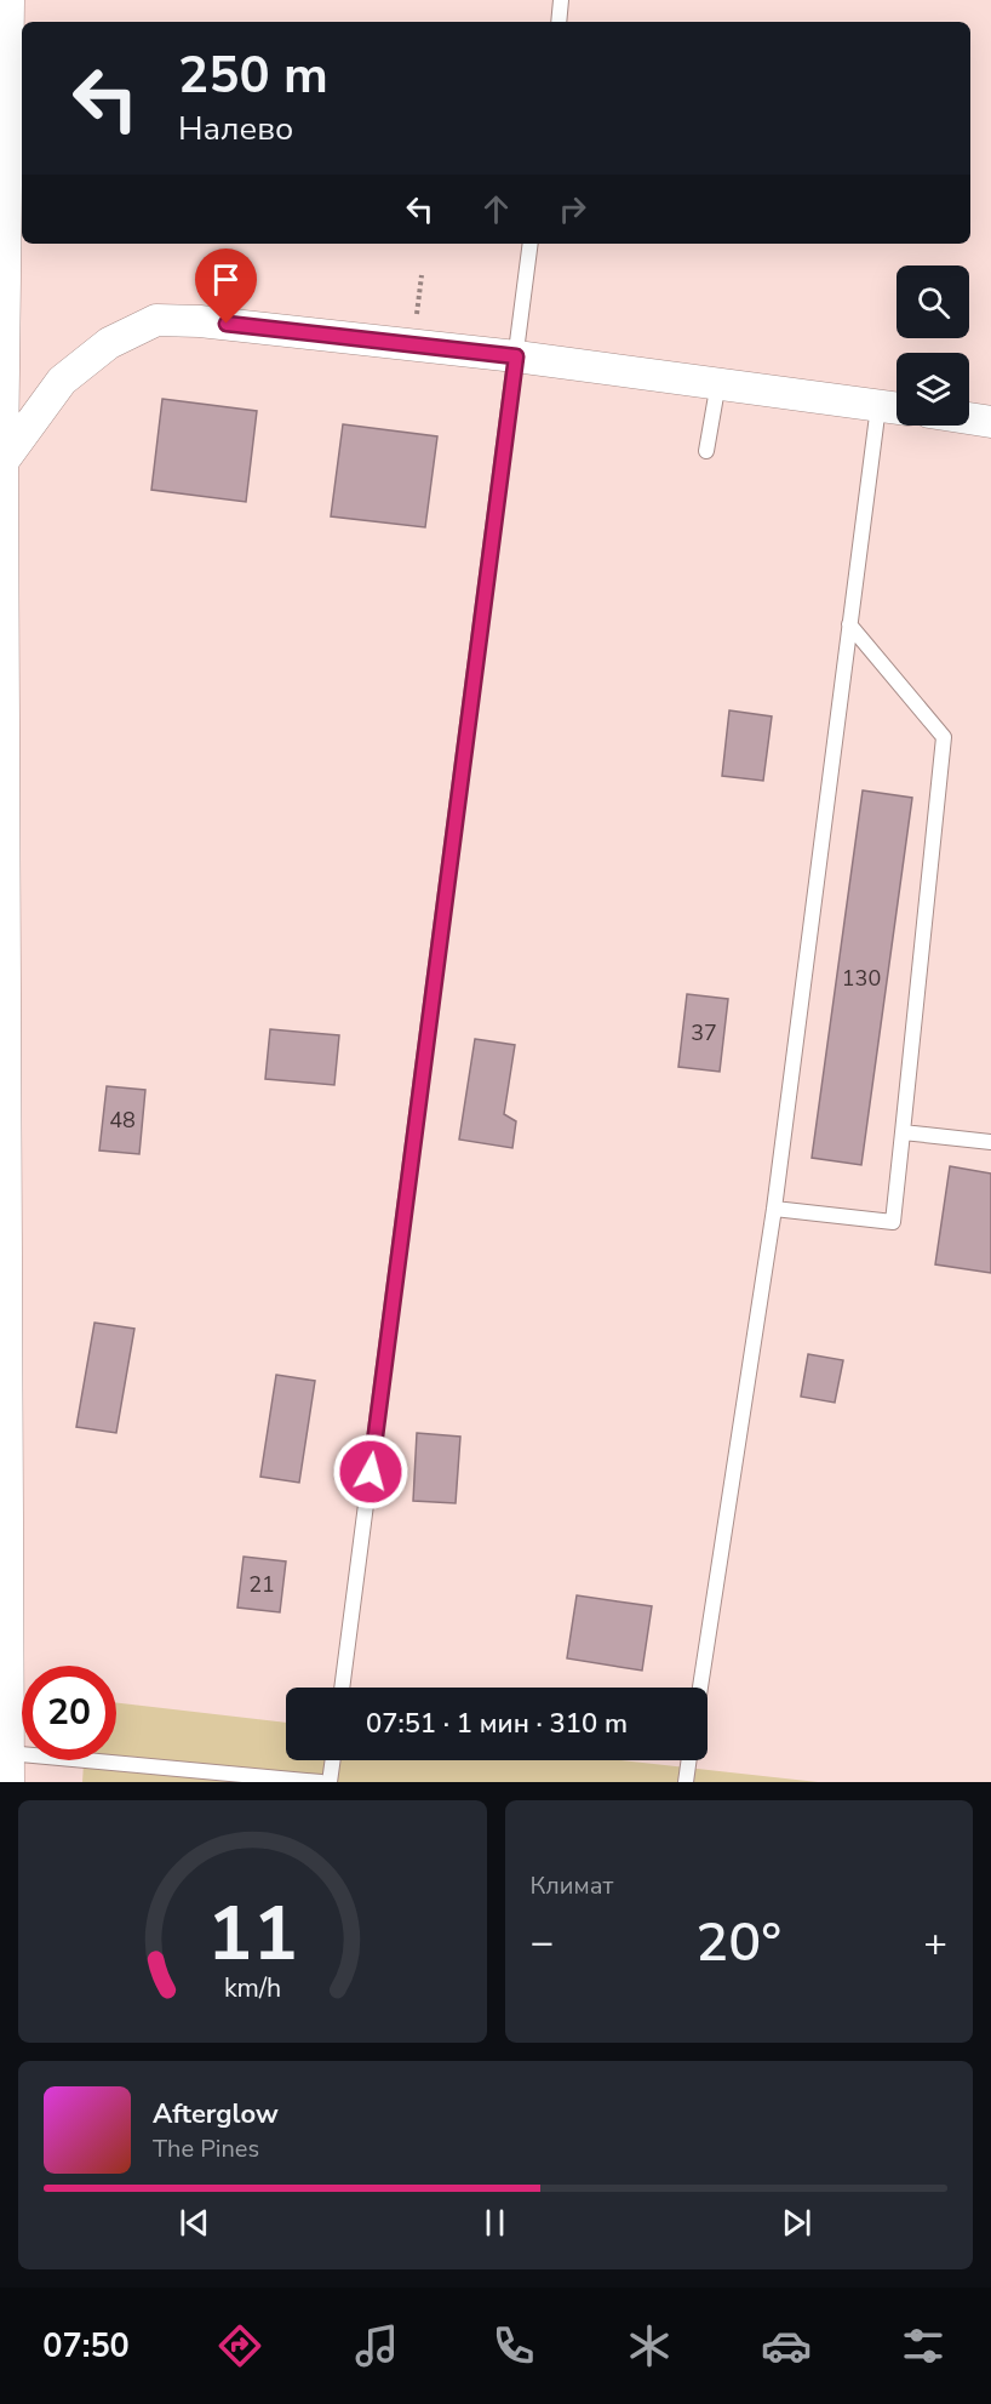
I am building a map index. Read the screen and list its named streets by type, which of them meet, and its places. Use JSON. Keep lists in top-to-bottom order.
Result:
{
  "house_numbers": [
    "130",
    "37",
    "48",
    "21"
  ],
  "page": {
    "turn": ["250 m", "Налево"],
    "limit": "20",
    "trip": "07:51 · 1 мин · 310 m",
    "tile": "Климат",
    "heat": ["−", "20°", "+"],
    "song": ["Afterglow", "The Pines"],
    "tabs": "07:50",
    "gauge": ["11", "km/h"]
  }
}
